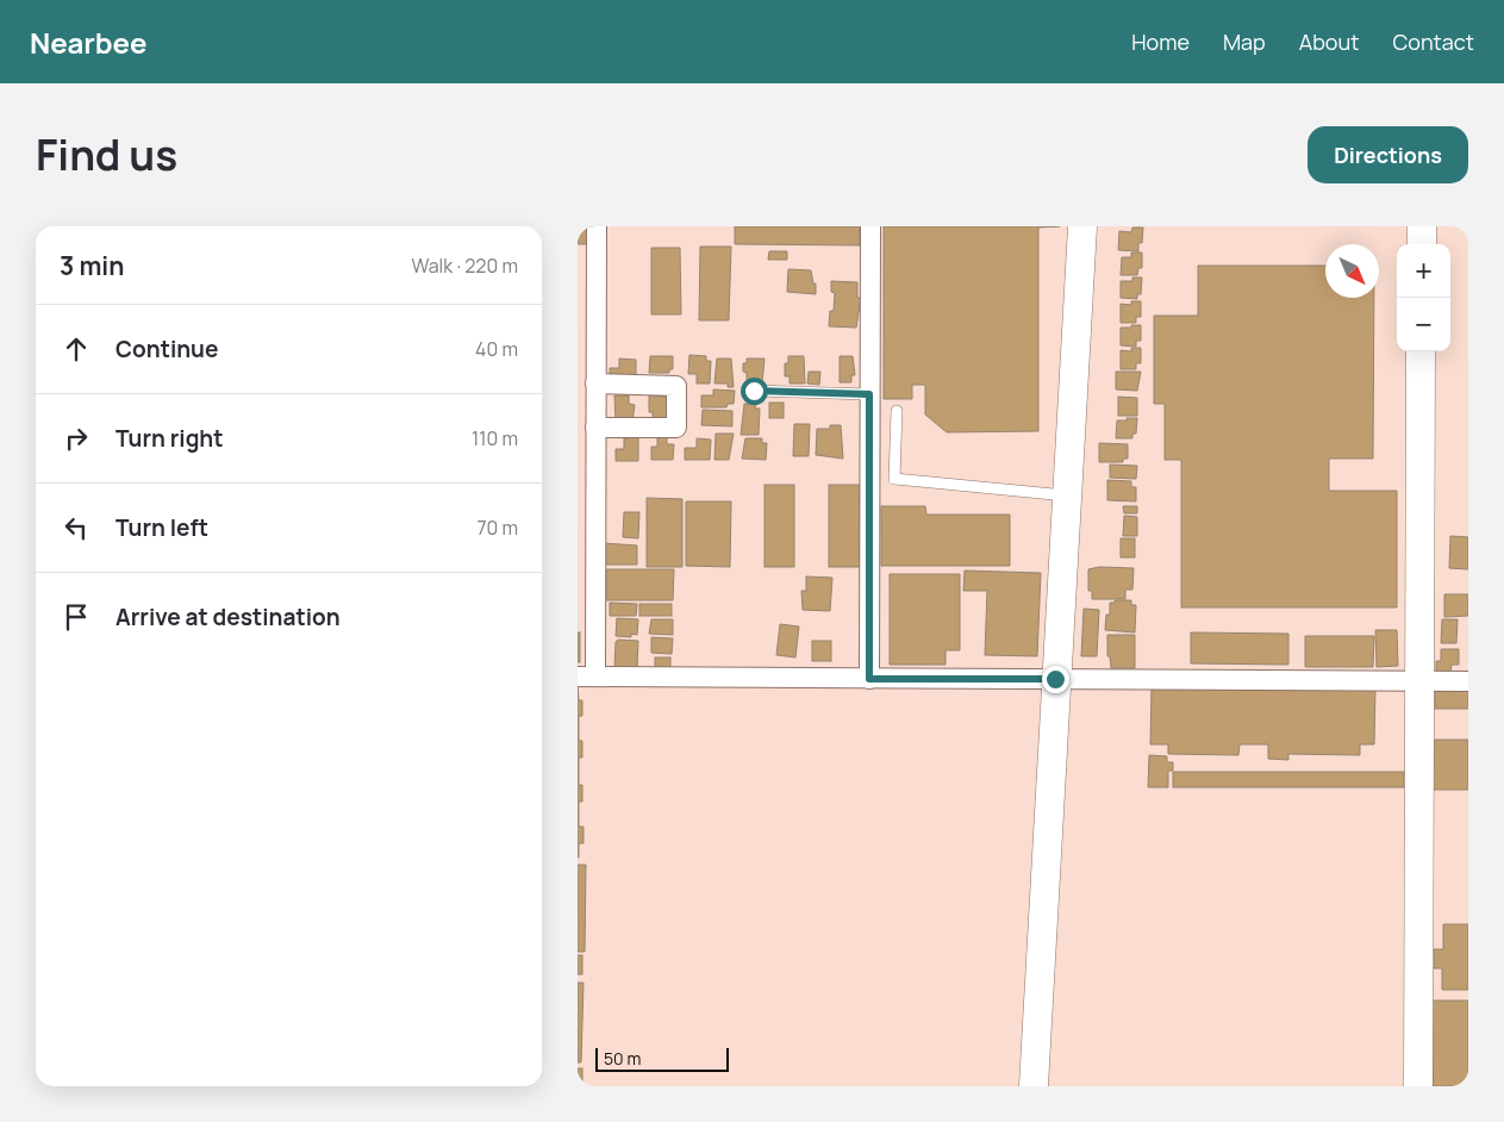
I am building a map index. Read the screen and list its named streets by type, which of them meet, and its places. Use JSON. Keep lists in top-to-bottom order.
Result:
{
  "scale_bar": "50 m",
  "north": "bottom right",
  "page": {
    "header": "Nearbee",
    "nav": [
      "Home",
      "Map",
      "About",
      "Contact"
    ],
    "title": "Find us",
    "buttons": "Directions",
    "heading": ["3 min", "Walk · 220 m"],
    "map_buttons": ["+", "−"],
    "list": [
      ["Continue", "40 m"],
      ["Turn right", "110 m"],
      ["Turn left", "70 m"],
      "Arrive at destination"
    ],
    "scale": "50 m"
  }
}
